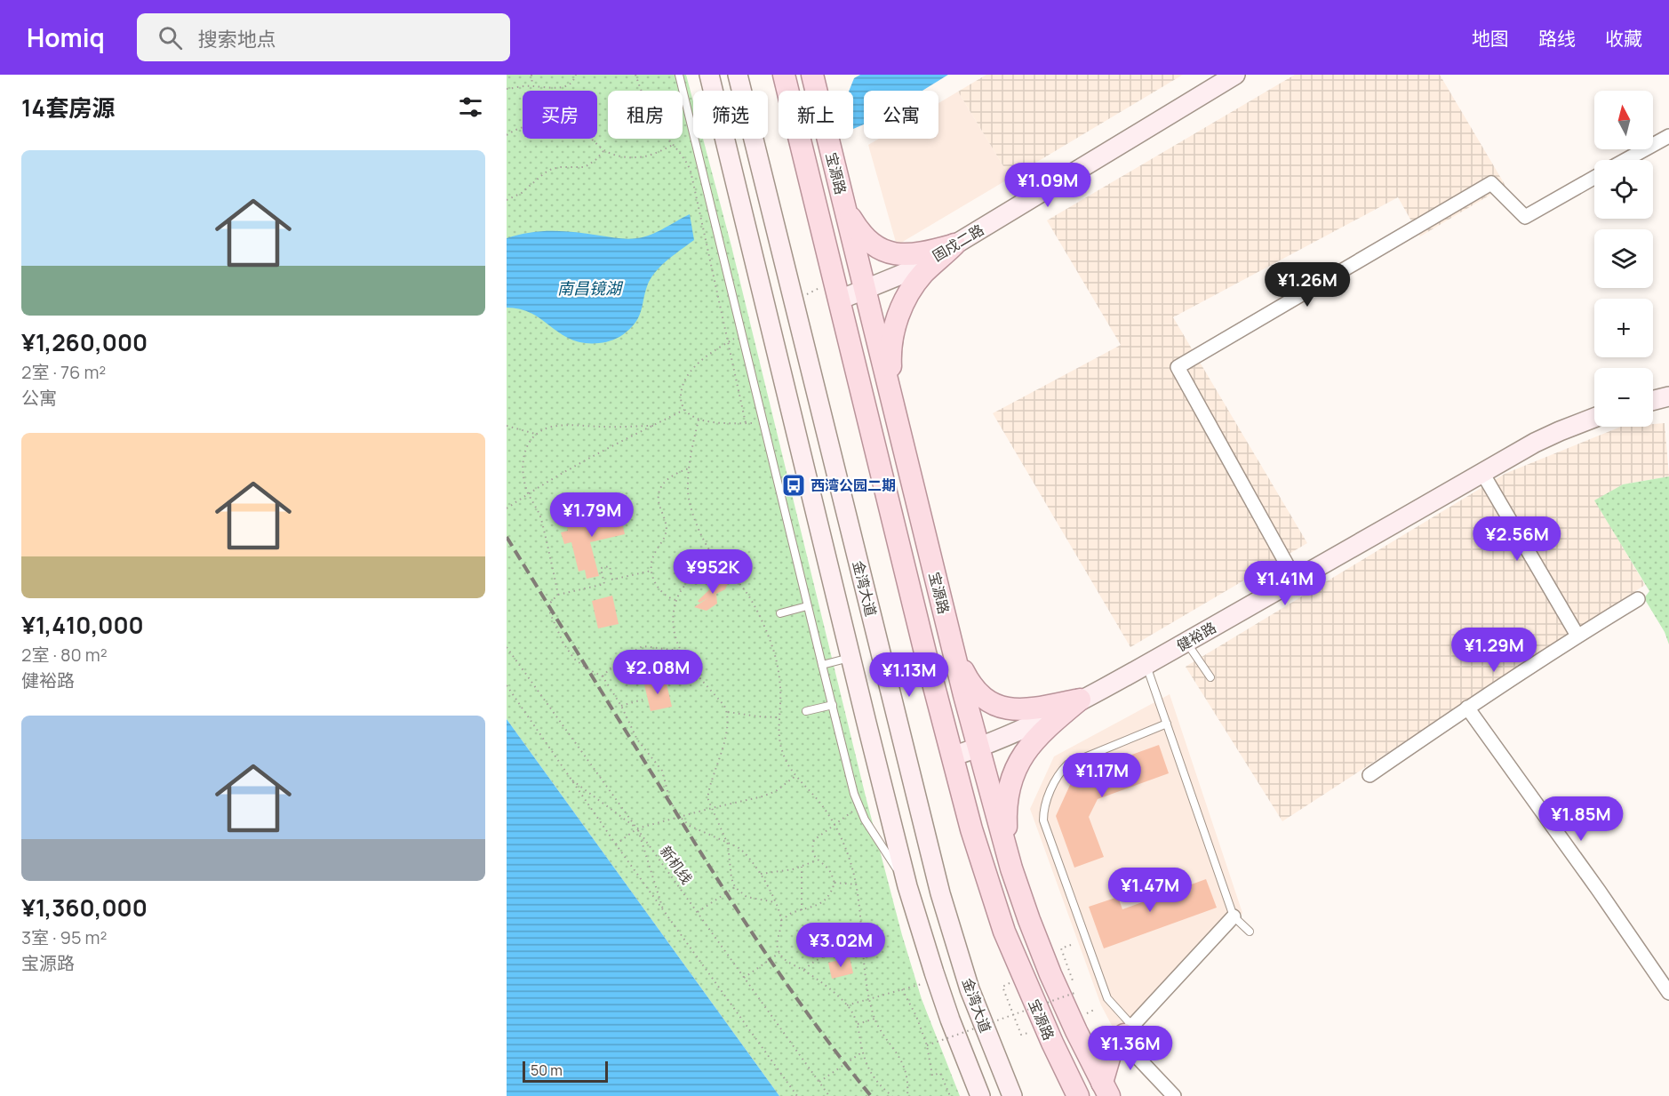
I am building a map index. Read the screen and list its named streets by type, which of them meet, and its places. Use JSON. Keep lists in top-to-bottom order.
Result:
{
  "streets": {
    "main road": [
      "宝源路",
      "固戍二路",
      "金湾大道",
      "健裕路"
    ],
    "path": ["新机线"]
  },
  "crossings": [
    ["宝源路", "固戍二路"],
    ["宝源路", "健裕路"]
  ],
  "water": ["南昌镜湖"],
  "places": {
    "bus stop": ["西湾公园二期"]
  },
  "scale_bar": "50 m",
  "north": "top",
  "page": {
    "header": "Homiq",
    "search": "搜索地点",
    "nav": ["地图", "路线", "收藏"],
    "heading": "14套房源",
    "map_buttons": ["+", "−"],
    "chip": [
      "买房",
      "租房",
      "筛选",
      "新上",
      "公寓"
    ],
    "list": [
      {
        "name": "¥1,260,000",
        "note": "2室 · 76 m² · 公寓"
      },
      {
        "name": "¥1,410,000",
        "note": "2室 · 80 m² · 健裕路"
      },
      {
        "name": "¥1,360,000",
        "note": "3室 · 95 m² · 宝源路"
      }
    ],
    "price": [
      "¥1.09M",
      "¥1.26M",
      "¥1.79M",
      "¥2.56M",
      "¥952K",
      "¥1.41M",
      "¥1.29M",
      "¥2.08M",
      "¥1.13M",
      "¥1.17M",
      "¥1.85M",
      "¥1.47M",
      "¥3.02M",
      "¥1.36M"
    ],
    "scale": "50 m"
  }
}
